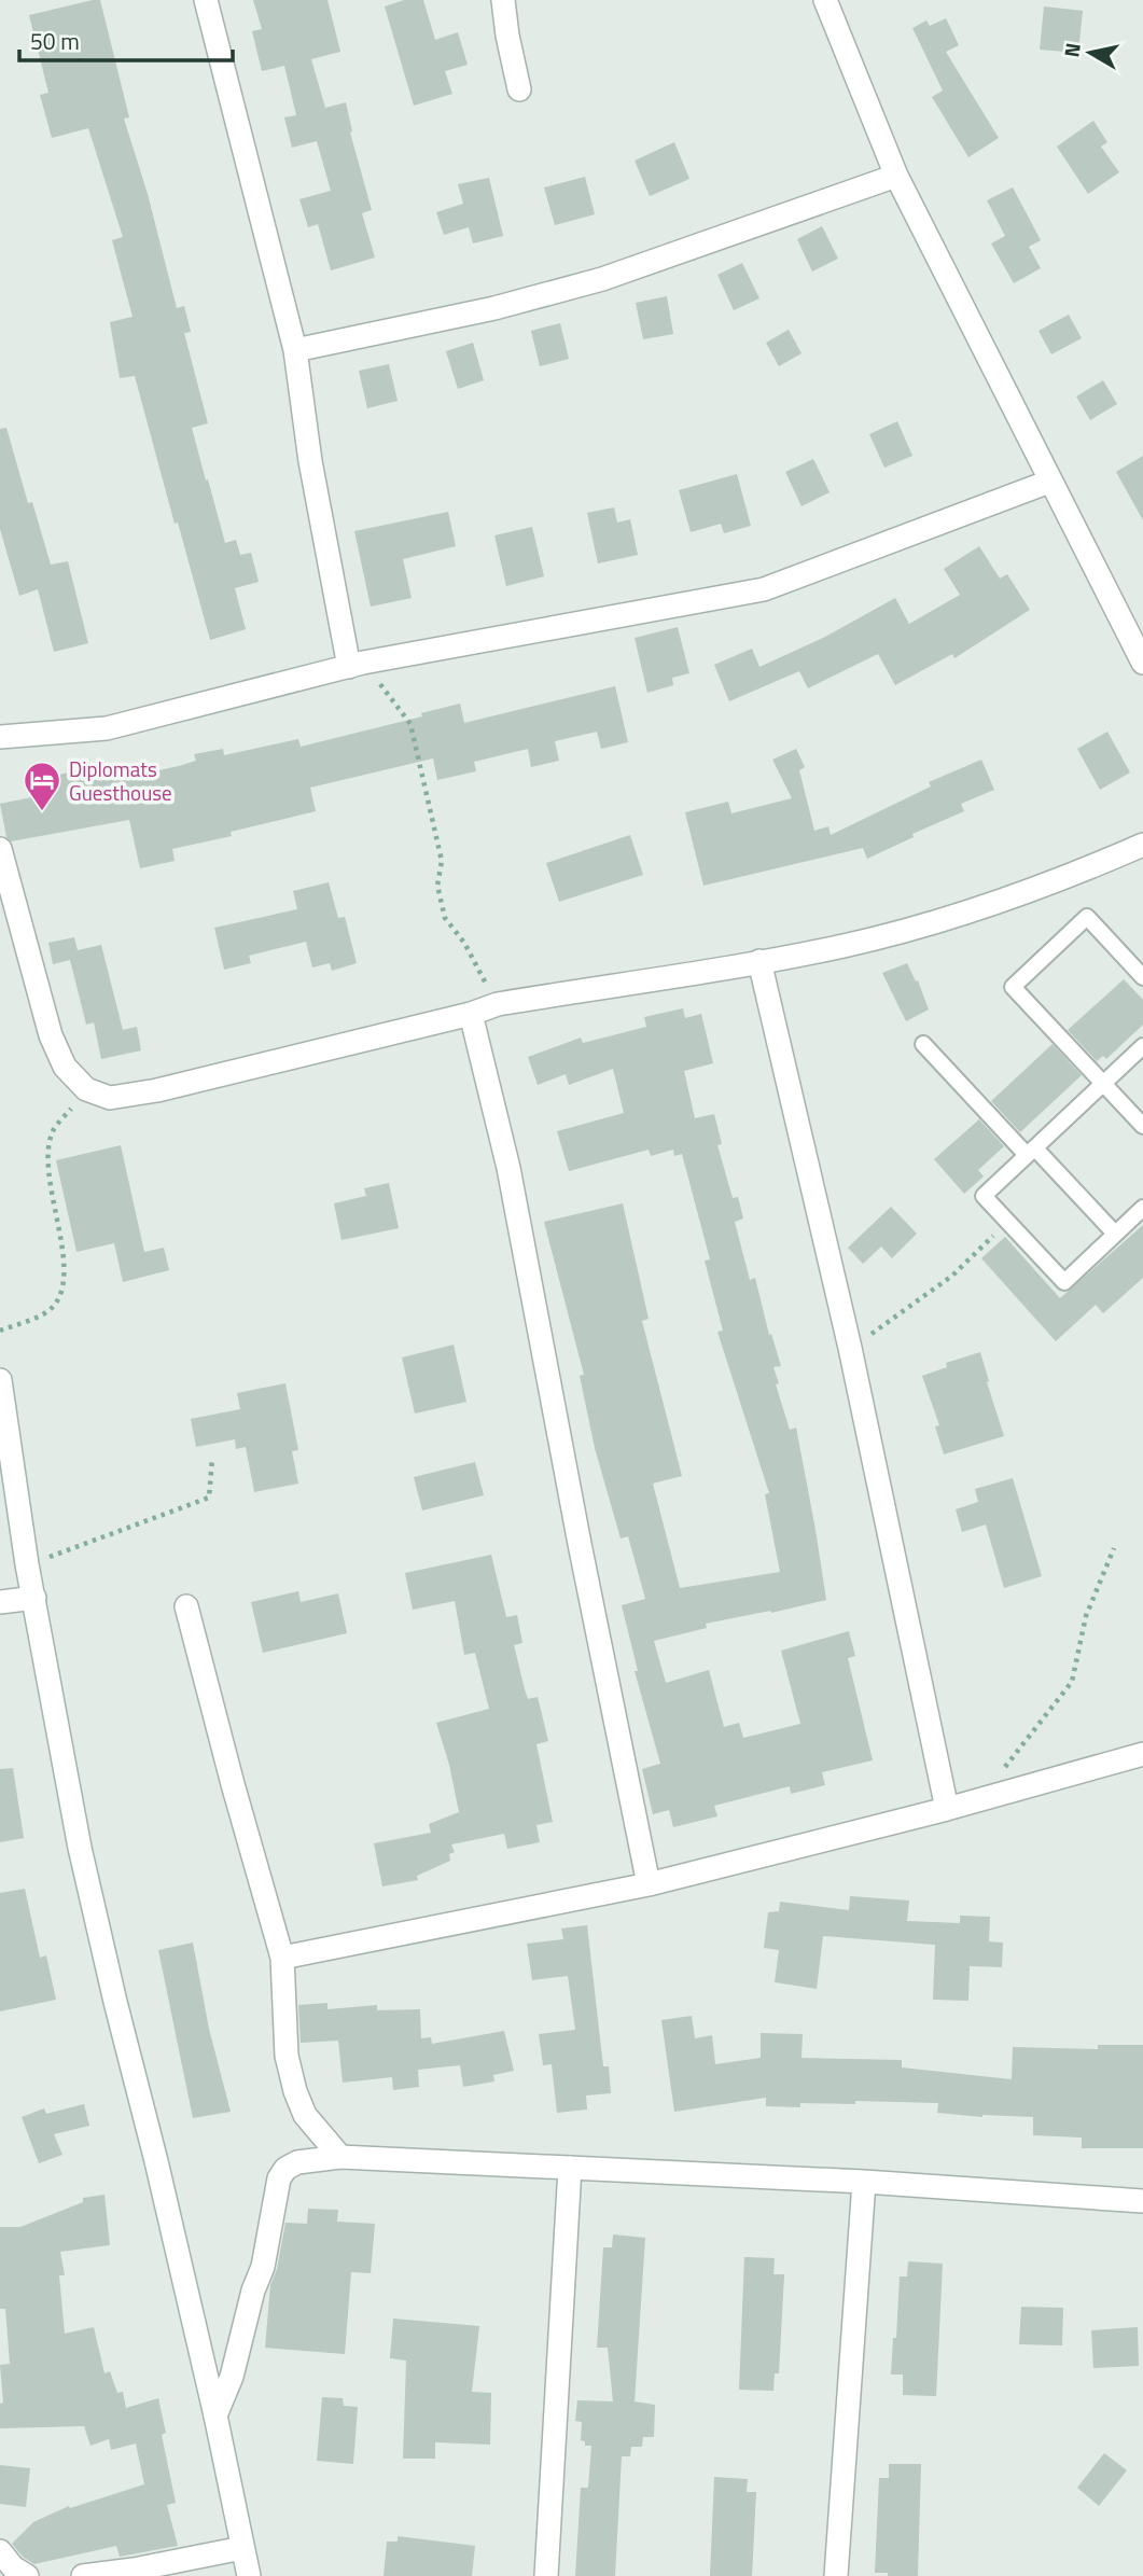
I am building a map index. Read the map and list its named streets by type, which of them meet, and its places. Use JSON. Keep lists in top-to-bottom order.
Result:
{
  "places": {
    "hotel": ["Diplomats Guesthouse"]
  },
  "scale_bar": "50 m",
  "north": "left"
}
